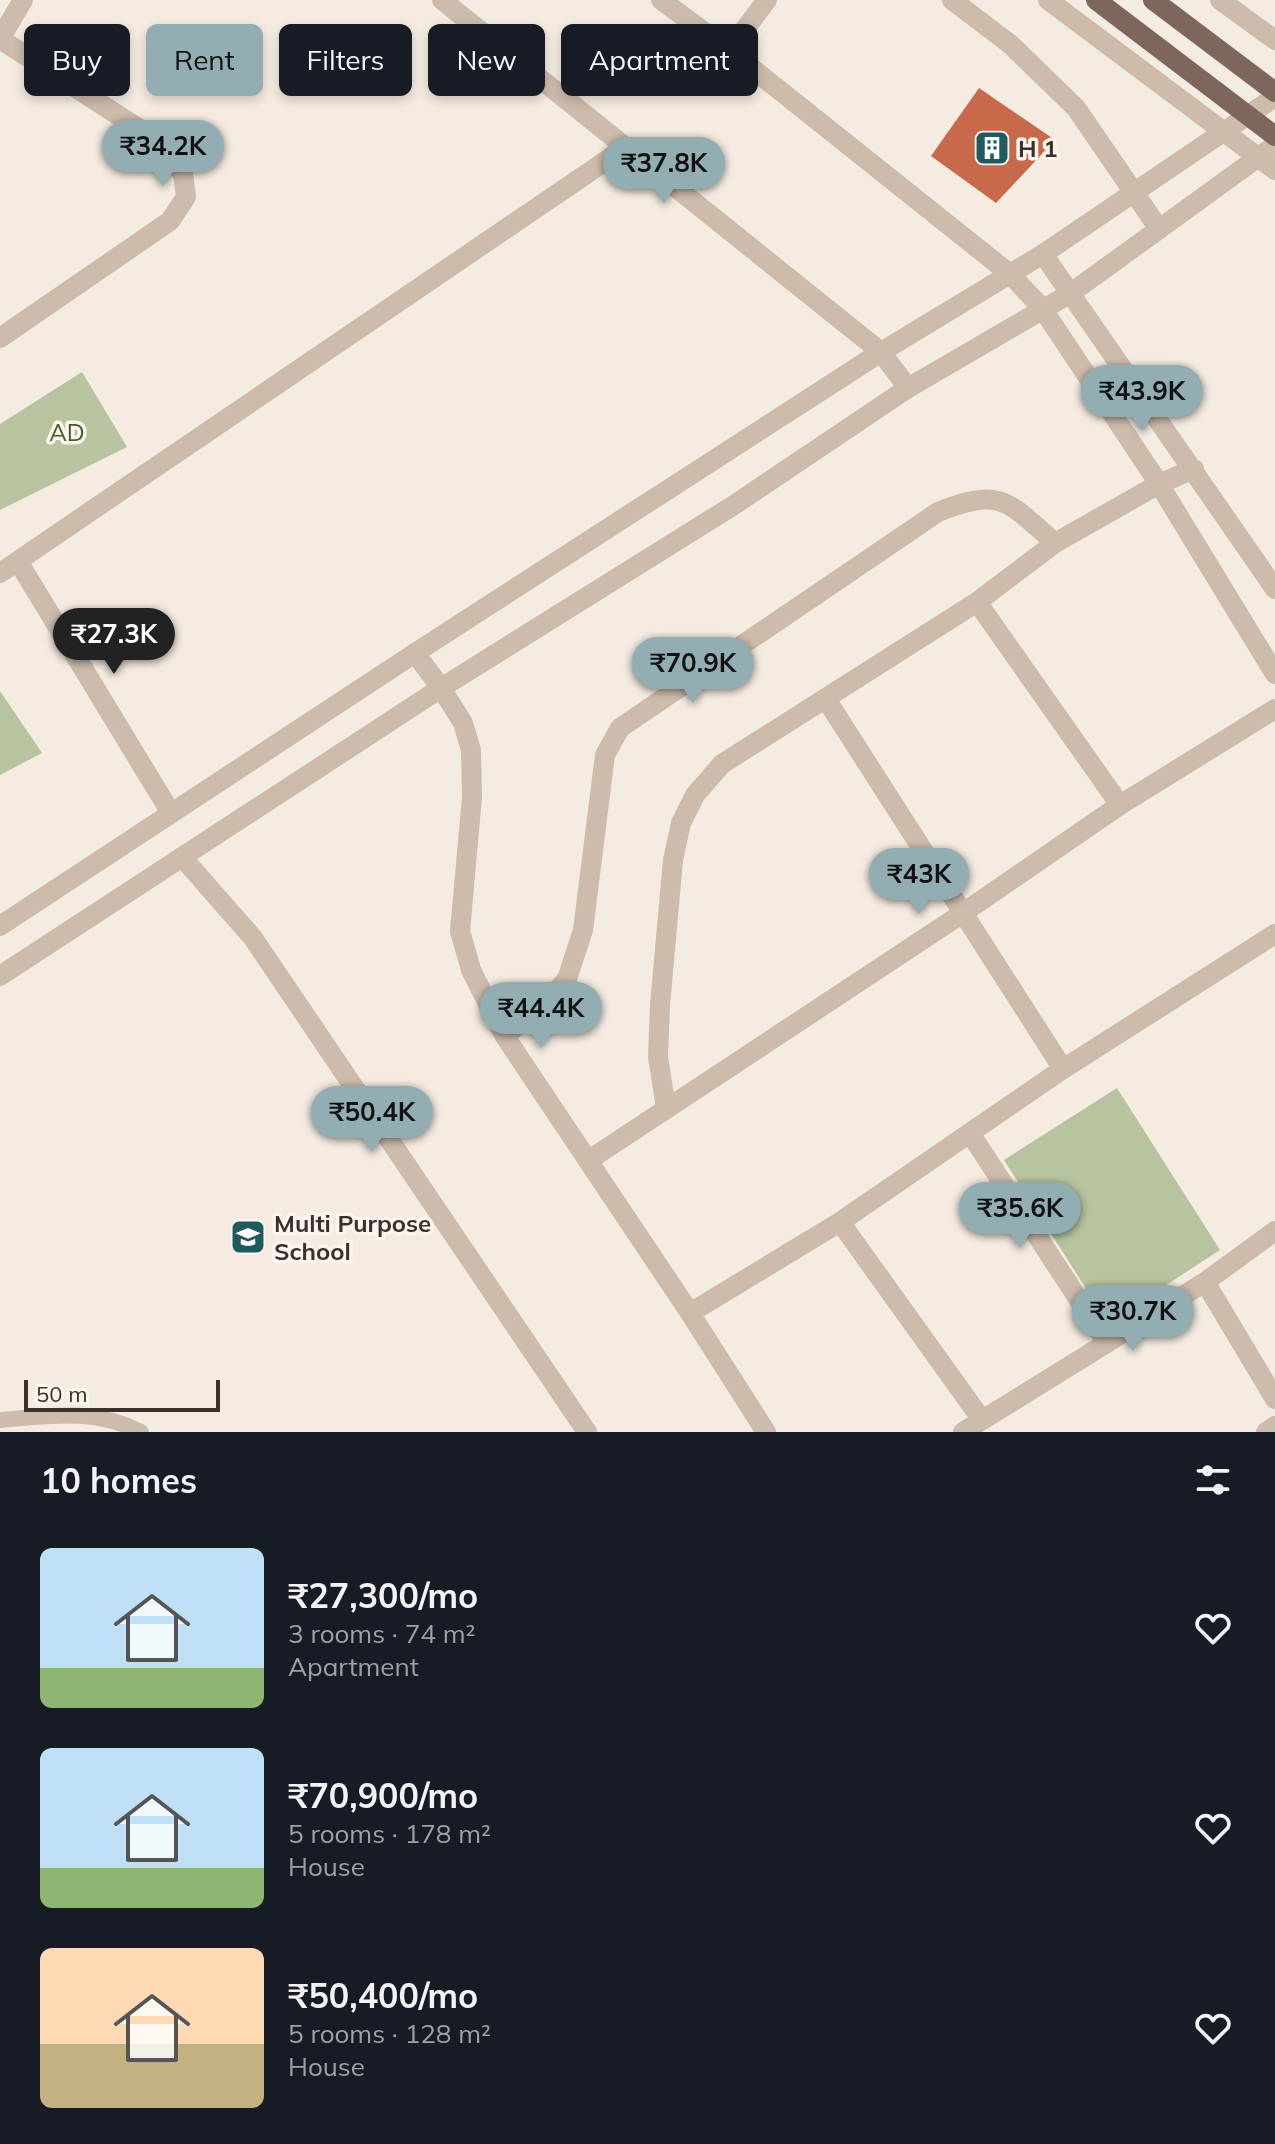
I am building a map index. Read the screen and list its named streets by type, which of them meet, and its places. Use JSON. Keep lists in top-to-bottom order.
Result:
{
  "parks": ["AD"],
  "places": {
    "building": ["H 1"],
    "school or university": ["Multi Purpose School"]
  },
  "scale_bar": "50 m",
  "page": {
    "chip": [
      "Buy",
      "Rent",
      "Filters",
      "New",
      "Apartment"
    ],
    "price": [
      "₹34.2K",
      "₹37.8K",
      "₹43.9K",
      "₹27.3K",
      "₹70.9K",
      "₹43K",
      "₹44.4K",
      "₹50.4K",
      "₹35.6K",
      "₹30.7K"
    ],
    "scale": "50 m",
    "heading": "10 homes",
    "list": [
      {
        "name": "₹27,300/mo",
        "note": "3 rooms · 74 m² · Apartment"
      },
      {
        "name": "₹70,900/mo",
        "note": "5 rooms · 178 m² · House"
      },
      {
        "name": "₹50,400/mo",
        "note": "5 rooms · 128 m² · House"
      }
    ]
  }
}
